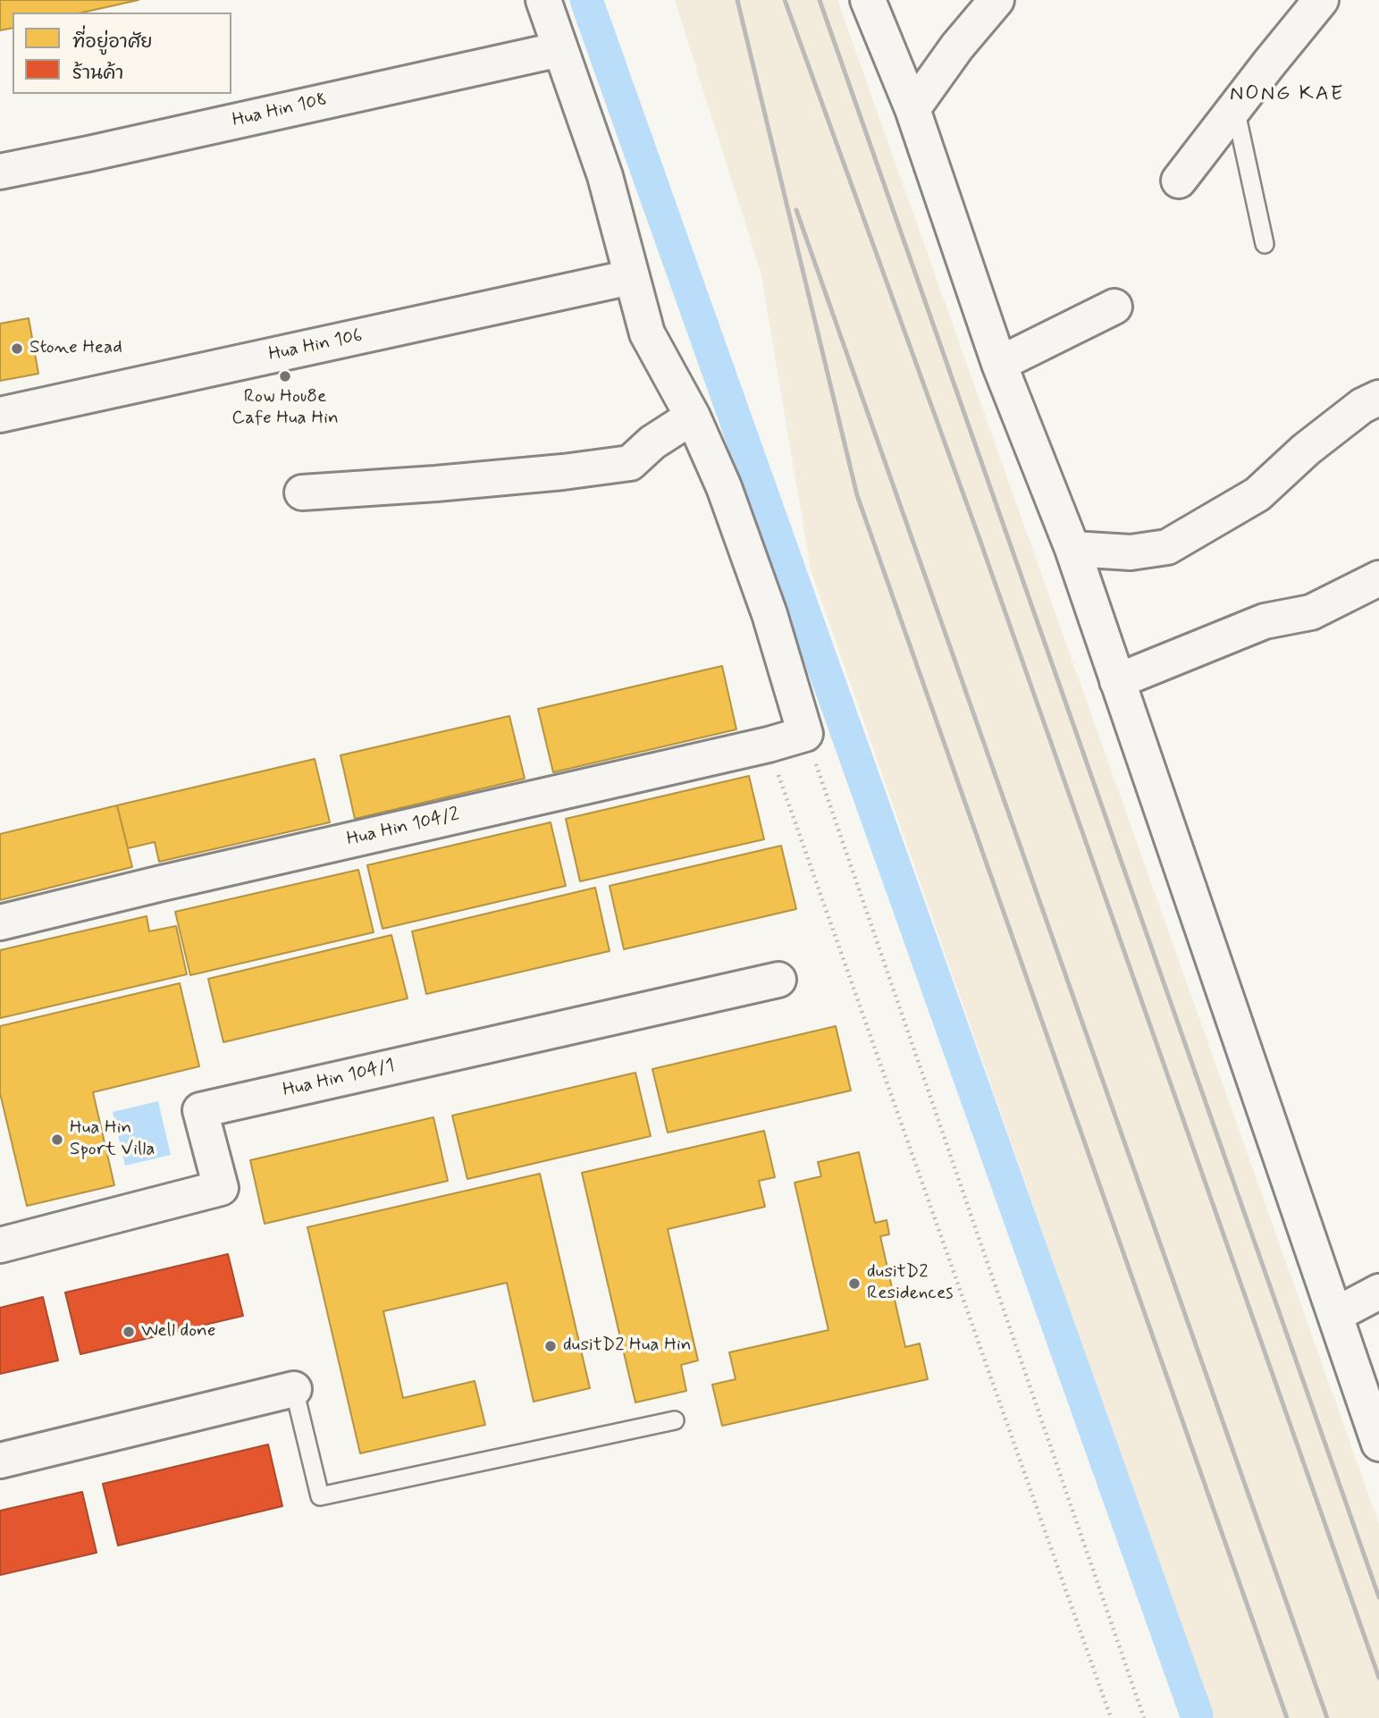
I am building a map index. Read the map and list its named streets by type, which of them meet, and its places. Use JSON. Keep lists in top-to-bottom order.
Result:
{
  "streets": {
    "street": [
      "Hua Hin 108",
      "Hua Hin 106",
      "Hua Hin 104/2",
      "Hua Hin 104/1"
    ]
  },
  "districts": ["NONG KAE"],
  "places": [
    "Stone Head",
    "Row Hou8e Cafe Hua Hin",
    "Hua Hin Sport Villa",
    "dusitD2 Residences",
    "Well done",
    "dusitD2 Hua Hin"
  ],
  "legend": ["ที่อยู่อาศัย", "ร้านค้า"]
}
